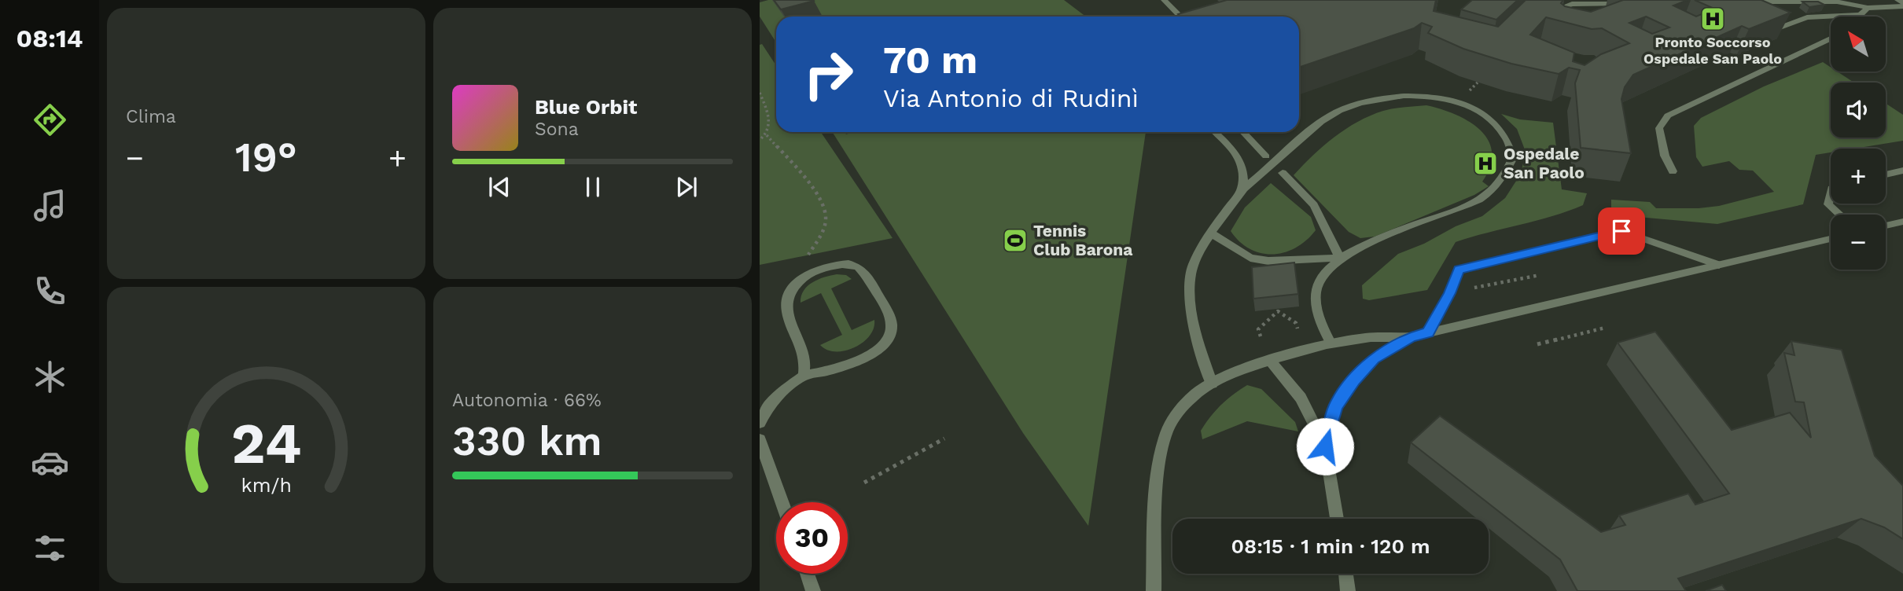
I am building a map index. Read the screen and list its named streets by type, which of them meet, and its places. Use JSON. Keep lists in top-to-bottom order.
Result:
{
  "places": {
    "hospital": ["Pronto Soccorso Ospedale San Paolo", "Ospedale San Paolo"],
    "sports": ["Tennis Club Barona"]
  },
  "north": "top left",
  "page": {
    "tabs": "08:14",
    "tile": [
      "Clima",
      ["Autonomia · 66%", "330 km"]
    ],
    "map_buttons": ["+", "−"],
    "turn": ["70 m", "Via Antonio di Rudinì"],
    "song": ["Blue Orbit", "Sona"],
    "heat": ["−", "19°", "+"],
    "limit": "30",
    "trip": "08:15 · 1 min · 120 m",
    "gauge": ["24", "km/h"]
  }
}
